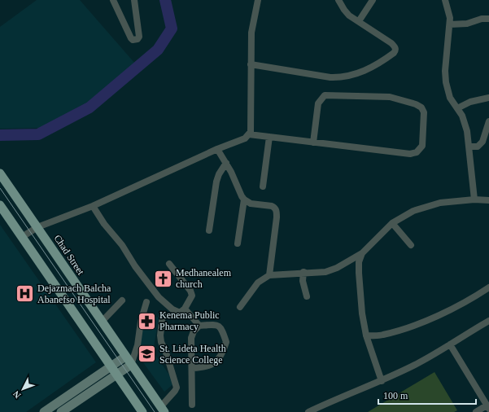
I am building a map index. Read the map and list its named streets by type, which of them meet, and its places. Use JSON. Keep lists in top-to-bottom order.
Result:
{
  "streets": {
    "main road": ["Chad Street"]
  },
  "places": {
    "church": ["Medhanealem church"],
    "hospital": ["Dejazmach Balcha Abanefso Hospital"],
    "pharmacy": ["Kenema Public Pharmacy"],
    "school or university": ["St. Lideta Health Science College"]
  },
  "scale_bar": "100 m",
  "north": "bottom left"
}
